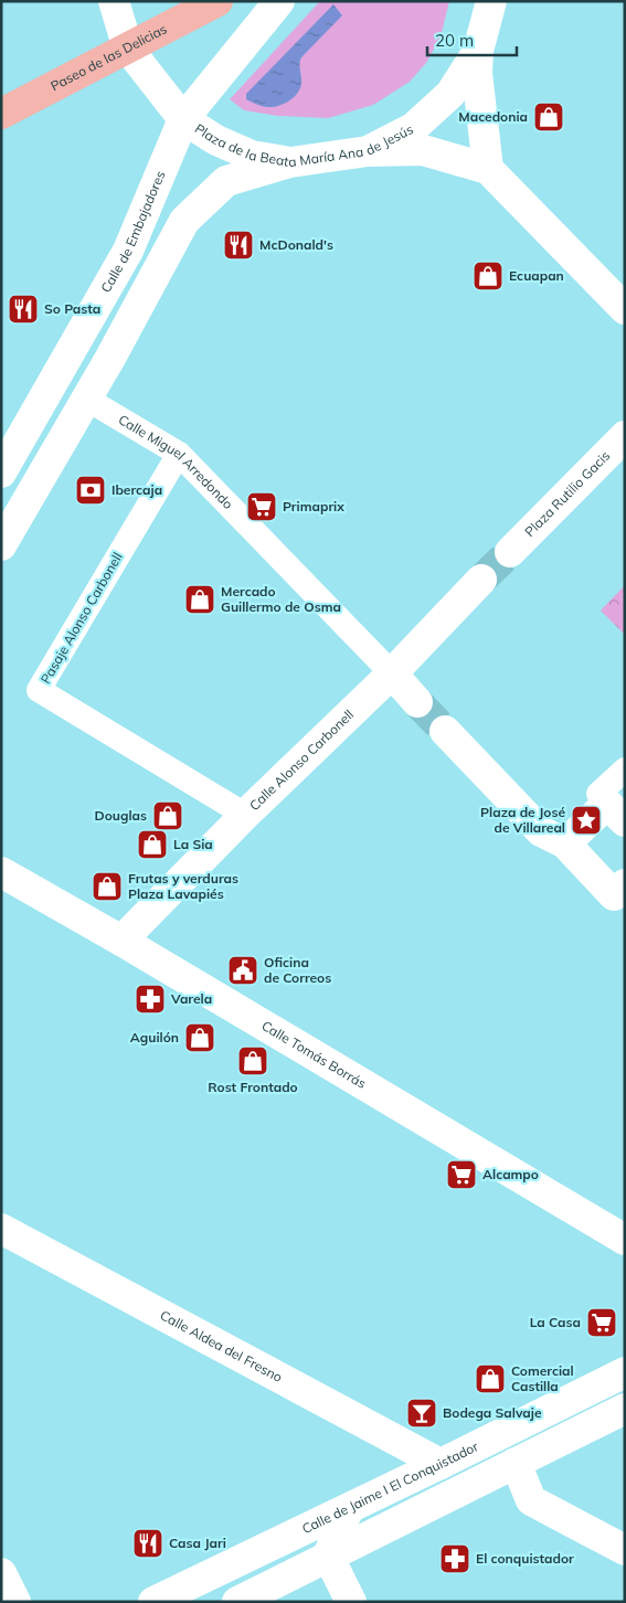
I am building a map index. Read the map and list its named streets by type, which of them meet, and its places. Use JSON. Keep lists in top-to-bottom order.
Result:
{
  "streets": {
    "main road": ["Paseo de las Delicias"],
    "street": [
      "Plaza de la Beata María Ana de Jesús",
      "Calle de Embajadores",
      "Calle Miguel Arredondo",
      "Plaza Rutilio Gacis",
      "Pasaje Alonso Carbonell",
      "Calle Alonso Carbonell",
      "Calle Tomás Borrás",
      "Calle Aldea del Fresno",
      "Calle de Jaime I El Conquistador"
    ]
  },
  "crossings": [
    ["Paseo de las Delicias", "Plaza de la Beata María Ana de Jesús"],
    ["Plaza de la Beata María Ana de Jesús", "Calle de Embajadores"],
    ["Calle Miguel Arredondo", "Pasaje Alonso Carbonell"],
    ["Calle Miguel Arredondo", "Calle Alonso Carbonell"],
    ["Pasaje Alonso Carbonell", "Calle Alonso Carbonell"],
    ["Calle Alonso Carbonell", "Calle Tomás Borrás"],
    ["Calle Aldea del Fresno", "Calle de Jaime I El Conquistador"]
  ],
  "places": {
    "shop": [
      "Macedonia",
      "Ecuapan",
      "Mercado Guillermo de Osma",
      "Douglas",
      "La Sia",
      "Frutas y verduras Plaza Lavapiés",
      "Aguilón",
      "Rost Frontado",
      "Comercial Castilla"
    ],
    "restaurant": ["McDonald's", "So Pasta", "Casa Jari"],
    "bank": ["Ibercaja"],
    "supermarket": ["Primaprix", "Alcampo", "La Casa"],
    "place": ["Plaza de José de Villareal"],
    "public building": ["Oficina de Correos"],
    "pharmacy": ["Varela", "El conquistador"],
    "bar": ["Bodega Salvaje"]
  },
  "scale_bar": "20 m"
}
